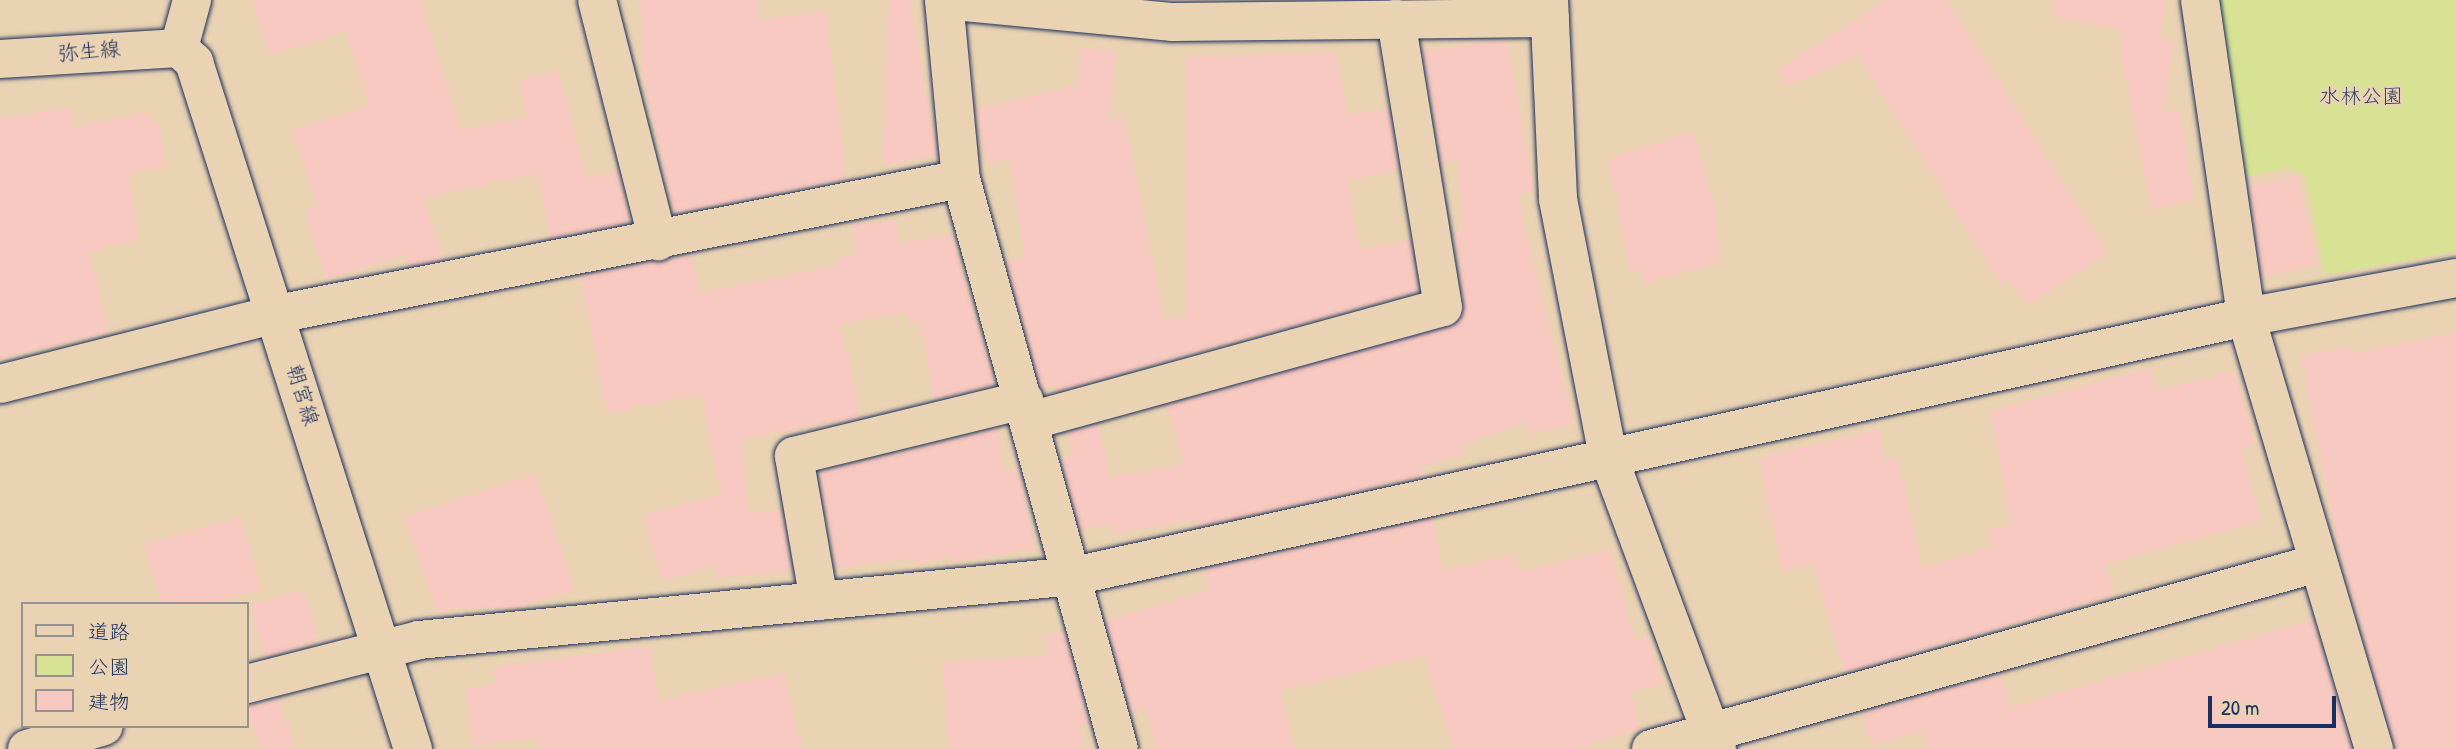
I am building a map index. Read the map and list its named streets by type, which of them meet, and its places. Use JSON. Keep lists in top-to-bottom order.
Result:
{
  "streets": {
    "street": ["弥生線", "朝宮線"]
  },
  "crossings": [
    ["弥生線", "朝宮線"]
  ],
  "parks": ["水林公園"],
  "legend": ["道路", "公園", "建物"],
  "scale_bar": "20 m"
}
